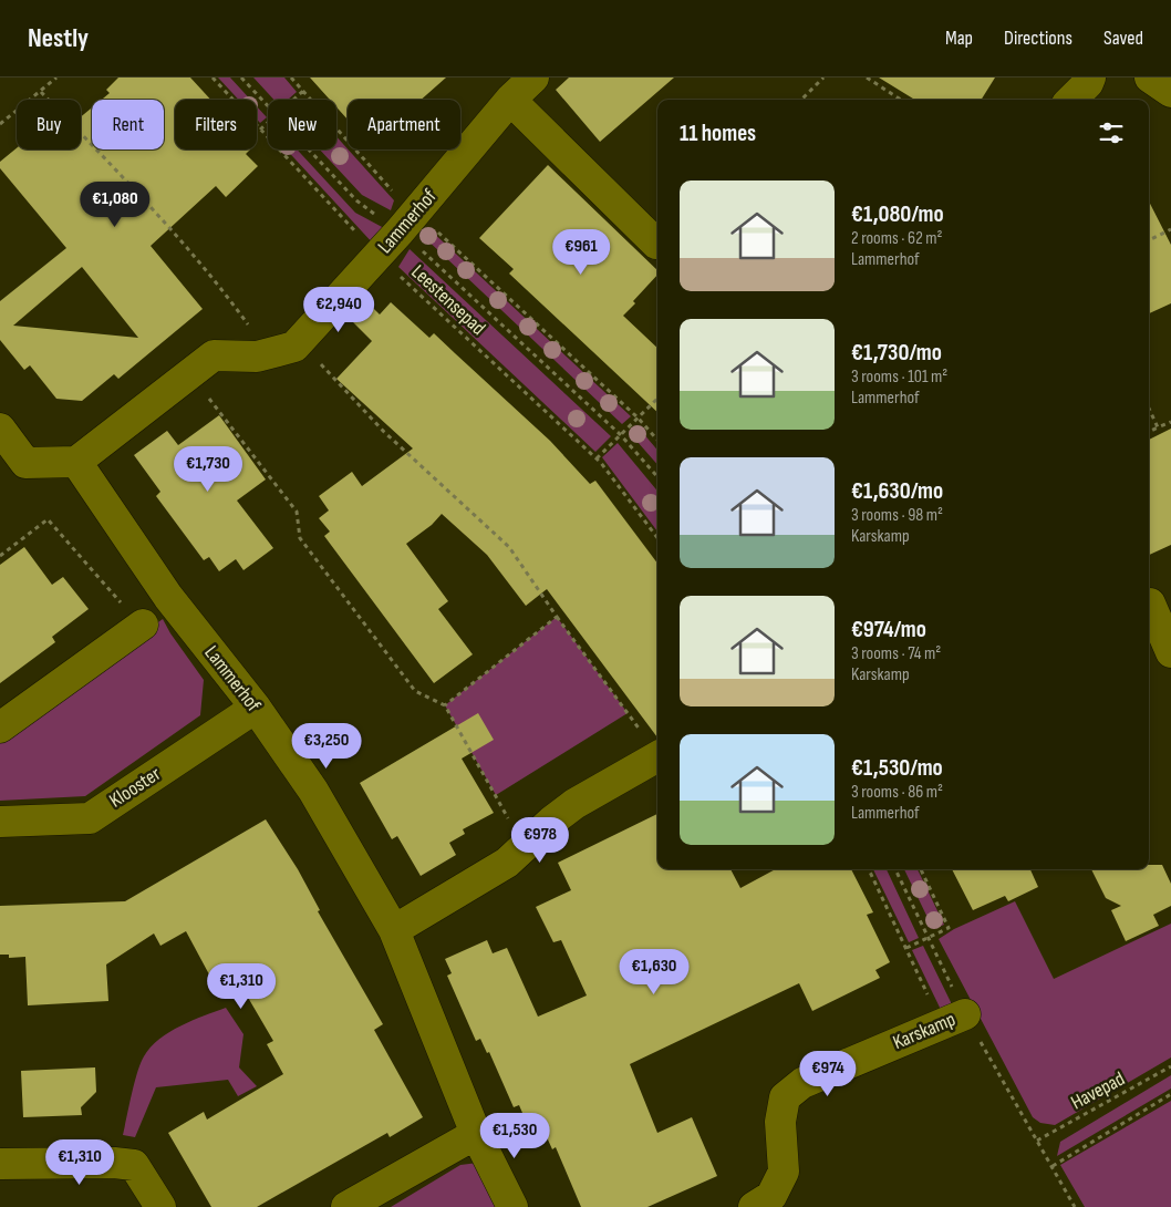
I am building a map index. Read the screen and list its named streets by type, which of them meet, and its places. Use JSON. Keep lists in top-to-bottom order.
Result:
{
  "streets": {
    "street": ["Lammerhof", "Klooster", "Karskamp"],
    "path": ["Leestensepad", "Havepad"]
  },
  "crossings": [
    ["Lammerhof", "Leestensepad"],
    ["Lammerhof", "Klooster"]
  ],
  "page": {
    "header": "Nestly",
    "nav": ["Map", "Directions", "Saved"],
    "chip": [
      "Buy",
      "Rent",
      "Filters",
      "New",
      "Apartment"
    ],
    "heading": "11 homes",
    "list": [
      {
        "name": "€1,080/mo",
        "note": "2 rooms · 62 m² · Lammerhof"
      },
      {
        "name": "€1,730/mo",
        "note": "3 rooms · 101 m² · Lammerhof"
      },
      {
        "name": "€1,630/mo",
        "note": "3 rooms · 98 m² · Karskamp"
      },
      {
        "name": "€974/mo",
        "note": "3 rooms · 74 m² · Karskamp"
      },
      {
        "name": "€1,530/mo",
        "note": "3 rooms · 86 m² · Lammerhof"
      }
    ],
    "price": [
      "€1,080",
      "€961",
      "€2,940",
      "€1,730",
      "€3,250",
      "€978",
      "€1,630",
      "€1,310",
      "€974",
      "€1,530",
      "€1,310"
    ]
  }
}
